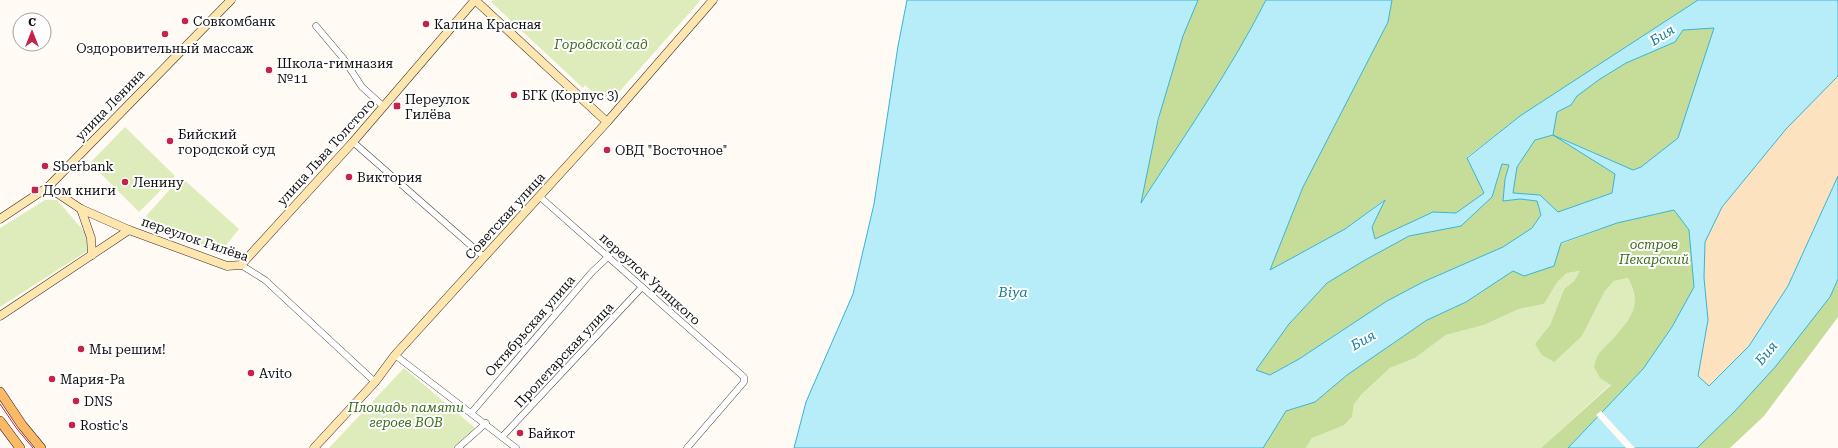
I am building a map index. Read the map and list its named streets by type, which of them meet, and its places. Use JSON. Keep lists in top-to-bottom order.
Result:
{
  "streets": {
    "street": [
      "улица Ленина",
      "улица Льва Толстого",
      "Советская улица",
      "переулок Гилёва",
      "переулок Урицкого",
      "Октябрьская улица",
      "Пролетарская улица"
    ]
  },
  "crossings": [
    ["улица Ленина", "переулок Гилёва"],
    ["улица Льва Толстого", "переулок Гилёва"],
    ["Советская улица", "переулок Гилёва"],
    ["Советская улица", "переулок Урицкого"],
    ["переулок Урицкого", "Октябрьская улица"],
    ["переулок Урицкого", "Пролетарская улица"]
  ],
  "water": ["Бия", "Biya"],
  "parks": ["Городской сад", "остров Пекарский", "Площадь памяти героев ВОВ"],
  "places": {
    "other": [
      "Совкомбанк",
      "Калина Красная",
      "Оздоровительный массаж",
      "Школа-гимназия №11",
      "БГК (Корпус 3)",
      "Бийский городской суд",
      "ОВД \"Восточное\"",
      "Sberbank",
      "Виктория",
      "Ленину",
      "Мы решим!",
      "Avito",
      "Мария-Ра",
      "DNS",
      "Rostic's",
      "Байкот"
    ],
    "transit": ["Переулок Гилёва", "Дом книги"]
  },
  "north": "top"
}
